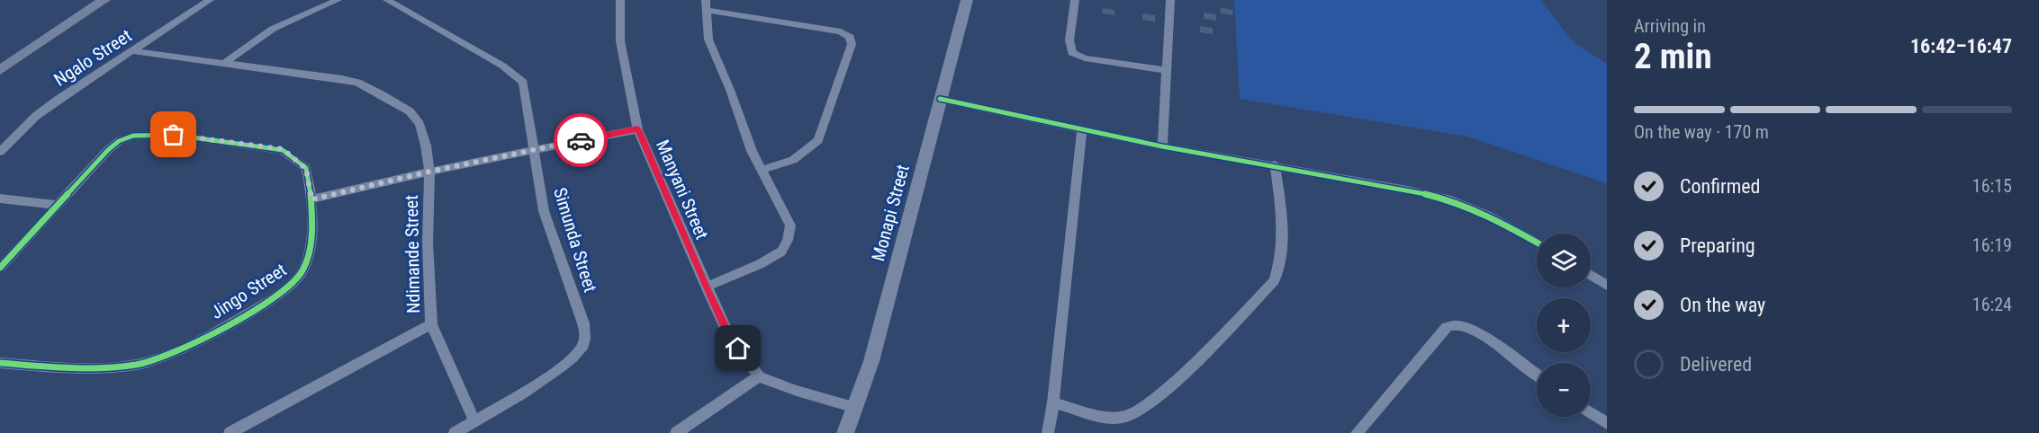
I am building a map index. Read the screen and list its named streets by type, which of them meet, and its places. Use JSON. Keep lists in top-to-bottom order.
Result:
{
  "streets": {
    "street": [
      "Ngalo Street",
      "Manyani Street",
      "Monapi Street",
      "Simunda Street",
      "Ndimande Street",
      "Jingo Street"
    ]
  },
  "crossings": [
    ["Ngalo Street", "Ndimande Street"],
    ["Simunda Street", "Ndimande Street"]
  ],
  "page": {
    "heading": ["2 min", "Arriving in", "16:42–16:47"],
    "bar": "On the way · 170 m",
    "list": [
      ["Confirmed", "16:15"],
      ["Preparing", "16:19"],
      ["On the way", "16:24"],
      "Delivered"
    ],
    "map_buttons": ["+", "−"]
  }
}
